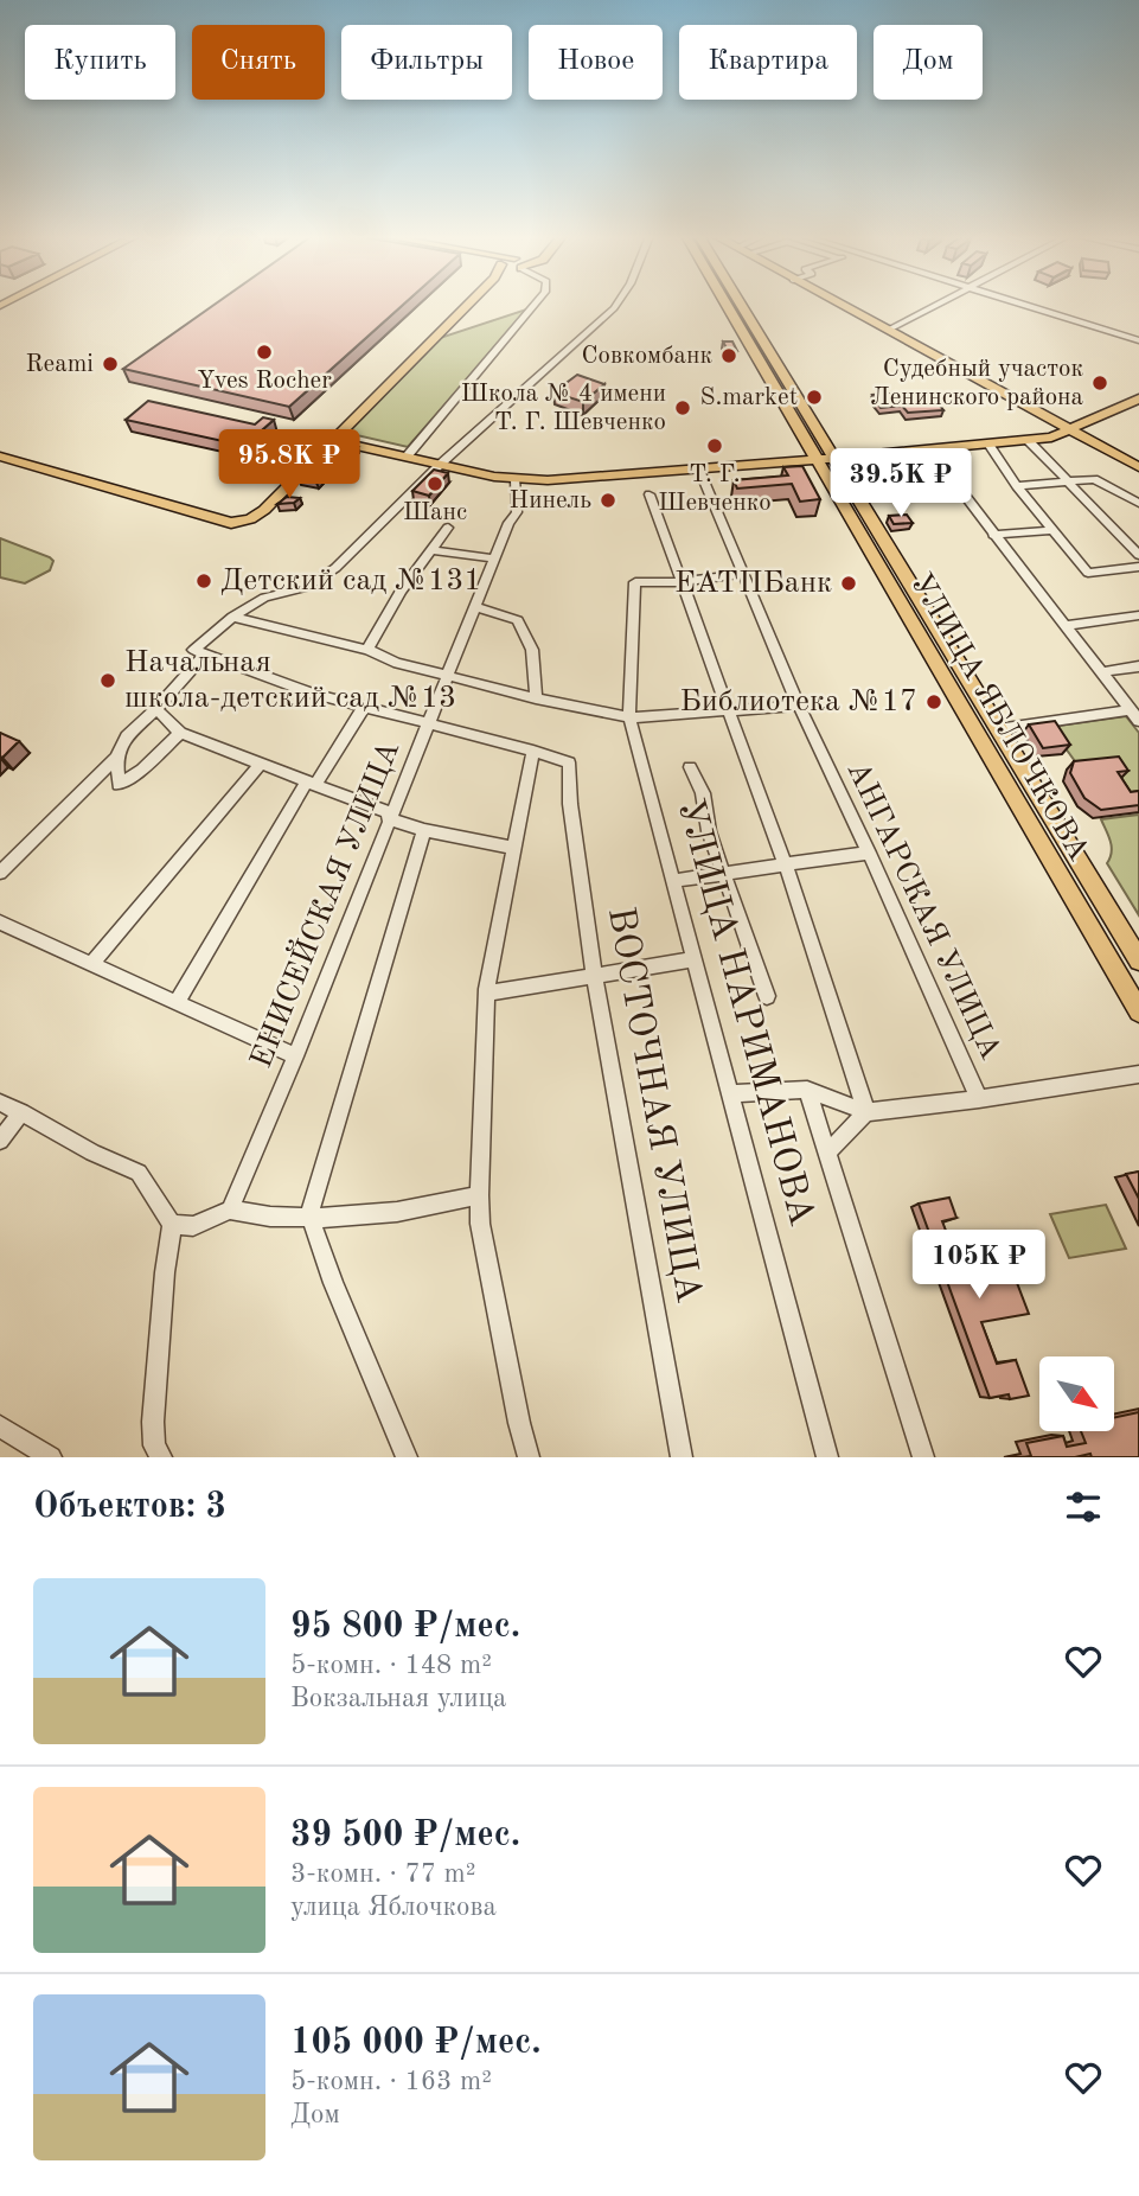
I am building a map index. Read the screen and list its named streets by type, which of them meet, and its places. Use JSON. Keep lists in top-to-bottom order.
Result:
{
  "streets": {
    "main road": ["УЛИЦА ЯБЛОЧКОВА"],
    "street": [
      "ЕНИСЕЙСКАЯ УЛИЦА",
      "АНГАРСКАЯ УЛИЦА",
      "УЛИЦА НАРИМАНОВА",
      "ВОСТОЧНАЯ УЛИЦА"
    ]
  },
  "places": [
    "Yves Rocher",
    "Совкомбанк",
    "Reami",
    "Судебный участок Ленинского района",
    "S.market",
    "Школа № 4 имени Т. Г. Шевченко",
    "Т. Г. Шевченко",
    "Шанс",
    "Нинель",
    "Детский сад №131",
    "ЕАТПБанк",
    "Начальная школа-детский сад №13",
    "Библиотека №17"
  ],
  "north": "bottom right",
  "page": {
    "chip": [
      "Купить",
      "Снять",
      "Фильтры",
      "Новое",
      "Квартира",
      "Дом"
    ],
    "price": ["95.8K ₽", "39.5K ₽", "105K ₽"],
    "heading": "Объектов: 3",
    "list": [
      {
        "name": "95 800 ₽/мес.",
        "note": "5-комн. · 148 m² · Вокзальная улица"
      },
      {
        "name": "39 500 ₽/мес.",
        "note": "3-комн. · 77 m² · улица Яблочкова"
      },
      {
        "name": "105 000 ₽/мес.",
        "note": "5-комн. · 163 m² · Дом"
      }
    ]
  }
}
